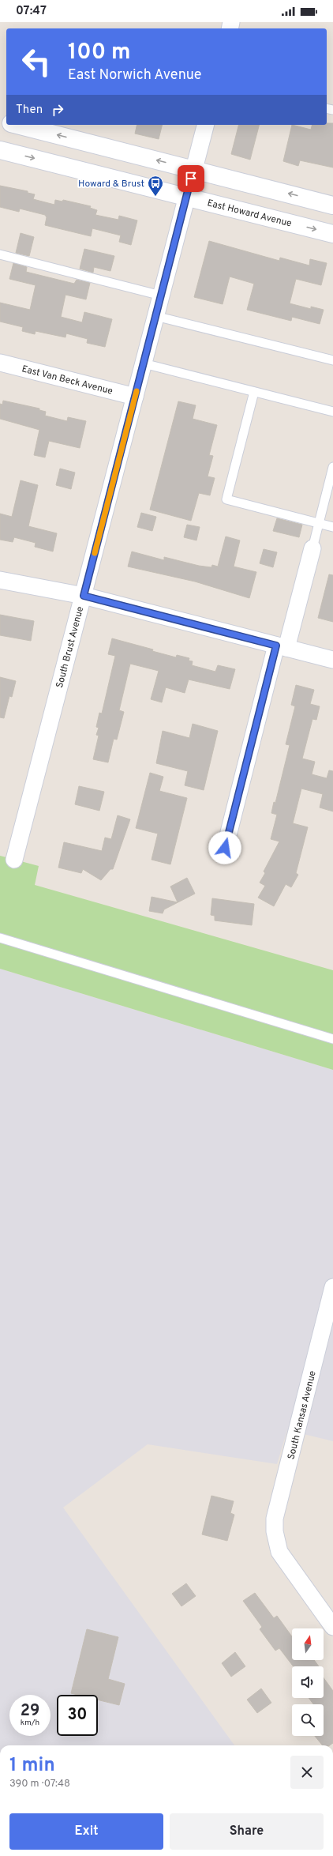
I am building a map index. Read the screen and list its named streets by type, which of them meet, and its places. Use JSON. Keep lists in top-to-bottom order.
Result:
{
  "streets": {
    "main road": ["East Howard Avenue"],
    "street": ["East Van Beck Avenue", "South Brust Avenue", "South Kansas Avenue"]
  },
  "crossings": [
    ["East Howard Avenue", "South Brust Avenue"],
    ["East Van Beck Avenue", "South Brust Avenue"]
  ],
  "places": {
    "bus stop": ["Howard & Brust"]
  },
  "north": "top",
  "page": {
    "status": "07:47",
    "turn": ["100 m", "East Norwich Avenue"],
    "then": "Then",
    "speed": "29 km/h",
    "limit": "30",
    "heading": ["1 min", "390 m · 07:48"],
    "buttons": ["Exit", "Share"]
  }
}
